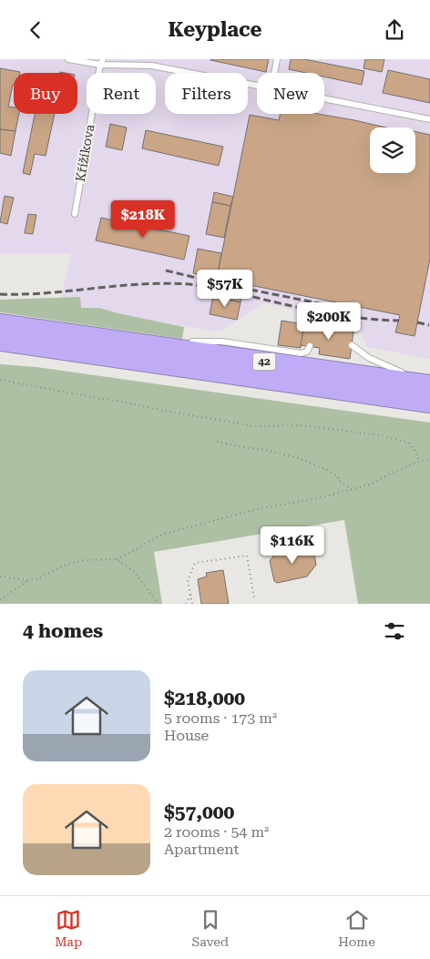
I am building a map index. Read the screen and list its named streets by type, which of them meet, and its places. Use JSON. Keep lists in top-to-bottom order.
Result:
{
  "streets": {
    "highway": ["42"],
    "lane": ["Křížíkova"]
  },
  "page": {
    "header": "Keyplace",
    "chip": [
      "Buy",
      "Rent",
      "Filters",
      "New"
    ],
    "price": [
      "$218K",
      "$57K",
      "$200K",
      "$116K"
    ],
    "heading": "4 homes",
    "list": [
      {
        "name": "$218,000",
        "note": "5 rooms · 173 m² · House"
      },
      {
        "name": "$57,000",
        "note": "2 rooms · 54 m² · Apartment"
      }
    ],
    "tabs": ["Map", "Saved", "Home"]
  }
}
